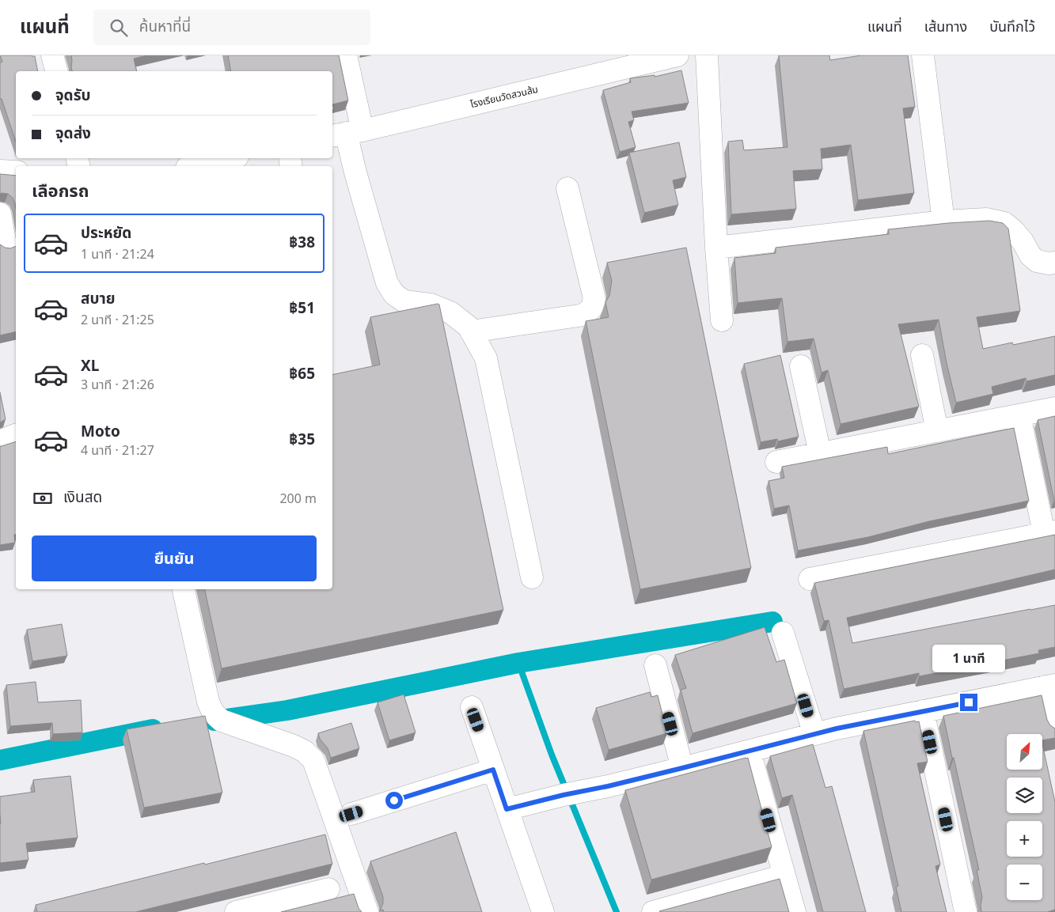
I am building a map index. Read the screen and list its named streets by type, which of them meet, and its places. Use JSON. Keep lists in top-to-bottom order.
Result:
{
  "streets": {
    "street": ["โรงเรียนวัดสวนส้ม"]
  },
  "north": "top right",
  "page": {
    "header": "แผนที่",
    "search": "ค้นหาที่นี่",
    "nav": ["แผนที่", "เส้นทาง", "บันทึกไว้"],
    "banner": ["จุดรับ", "จุดส่ง"],
    "heading": "เลือกรถ",
    "list": [
      {
        "name": "ประหยัด",
        "note": "1 นาที · 21:24",
        "value": "฿38"
      },
      {
        "name": "สบาย",
        "note": "2 นาที · 21:25",
        "value": "฿51"
      },
      {
        "name": "XL",
        "note": "3 นาที · 21:26",
        "value": "฿65"
      },
      {
        "name": "Moto",
        "note": "4 นาที · 21:27",
        "value": "฿35"
      }
    ],
    "pay": ["เงินสด", "200 m"],
    "buttons": "ยืนยัน",
    "bubble": "1 นาที",
    "map_buttons": ["+", "−"]
  }
}
